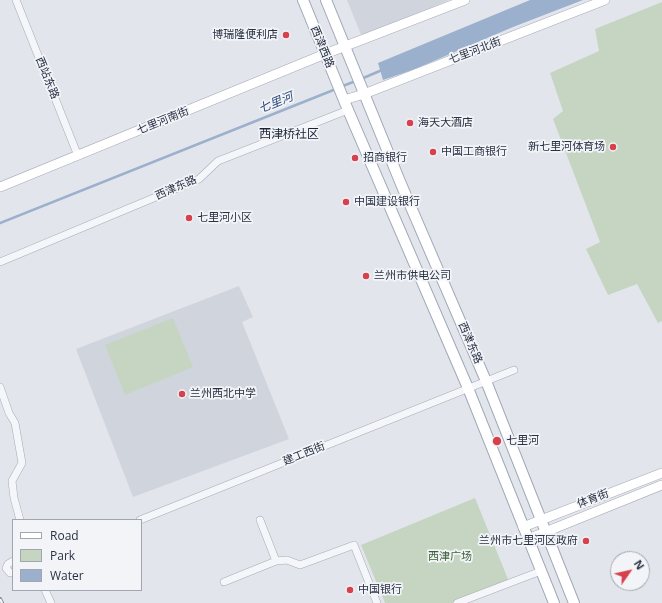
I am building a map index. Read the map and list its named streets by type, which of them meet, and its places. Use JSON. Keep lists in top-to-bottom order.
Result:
{
  "streets": {
    "main road": ["西津西路", "西津东路"],
    "street": [
      "七里河北街",
      "西站东路",
      "七里河南街",
      "建工西街",
      "体育街"
    ]
  },
  "crossings": [
    ["西津西路", "七里河北街"],
    ["西津西路", "七里河南街"],
    ["西津西路", "西津东路"],
    ["七里河北街", "西津东路"],
    ["西站东路", "七里河南街"],
    ["西津东路", "建工西街"],
    ["西津东路", "体育街"]
  ],
  "districts": ["西津桥社区"],
  "water": ["七里河"],
  "parks": ["西津广场"],
  "places": [
    "博瑞隆便利店",
    "海天大酒店",
    "新七里河体育场",
    "中国工商银行",
    "招商银行",
    "中国建设银行",
    "七里河小区",
    "兰州市供电公司",
    "兰州西北中学",
    "七里河",
    "兰州市七里河区政府",
    "中国银行"
  ],
  "legend": ["Road", "Park", "Water"],
  "north": "top right"
}
